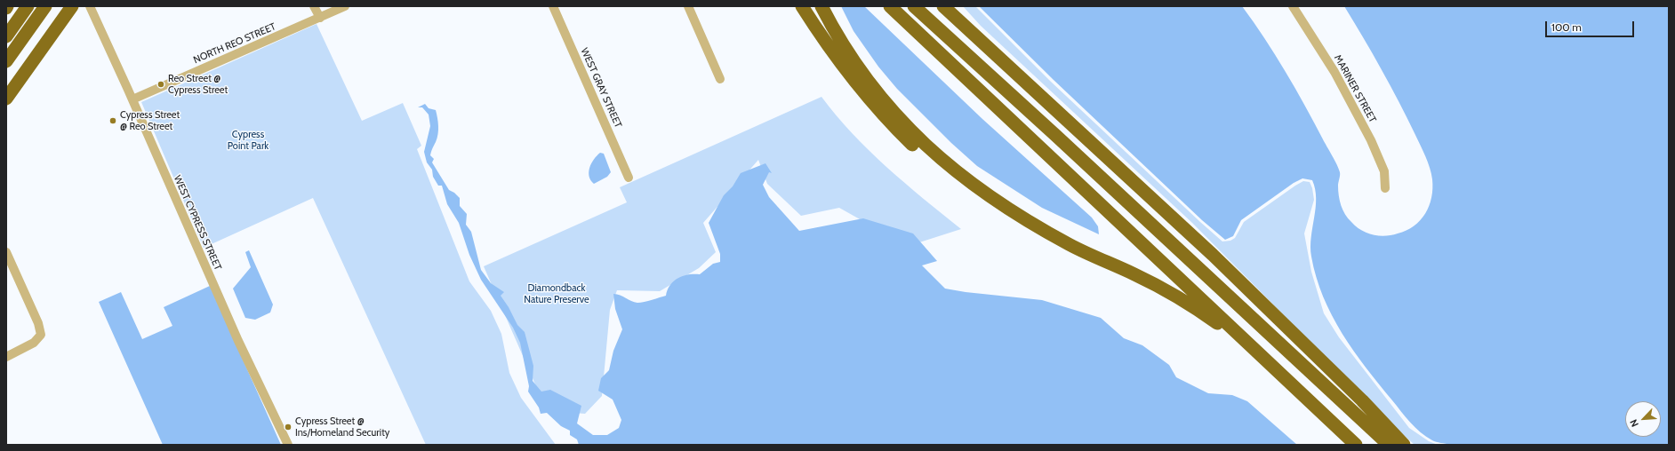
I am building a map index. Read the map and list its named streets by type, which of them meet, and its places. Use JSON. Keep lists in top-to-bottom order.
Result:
{
  "streets": {
    "street": [
      "NORTH REO STREET",
      "WEST GRAY STREET",
      "MARINER STREET",
      "WEST CYPRESS STREET"
    ]
  },
  "crossings": [
    ["NORTH REO STREET", "WEST CYPRESS STREET"]
  ],
  "parks": ["Cypress Point Park", "Diamondback Nature Preserve"],
  "places": ["Reo Street @ Cypress Street", "Cypress Street @ Reo Street", "Cypress Street @ Ins/Homeland Security"],
  "scale_bar": "100 m",
  "north": "bottom left"
}
